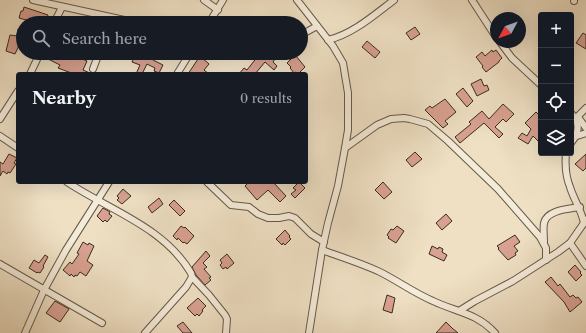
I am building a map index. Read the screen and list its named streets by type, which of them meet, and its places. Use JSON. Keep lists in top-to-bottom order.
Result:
{
  "north": "bottom left",
  "page": {
    "map_buttons": ["+", "−"],
    "search": "Search here",
    "heading": ["Nearby", "0 results"]
  }
}
